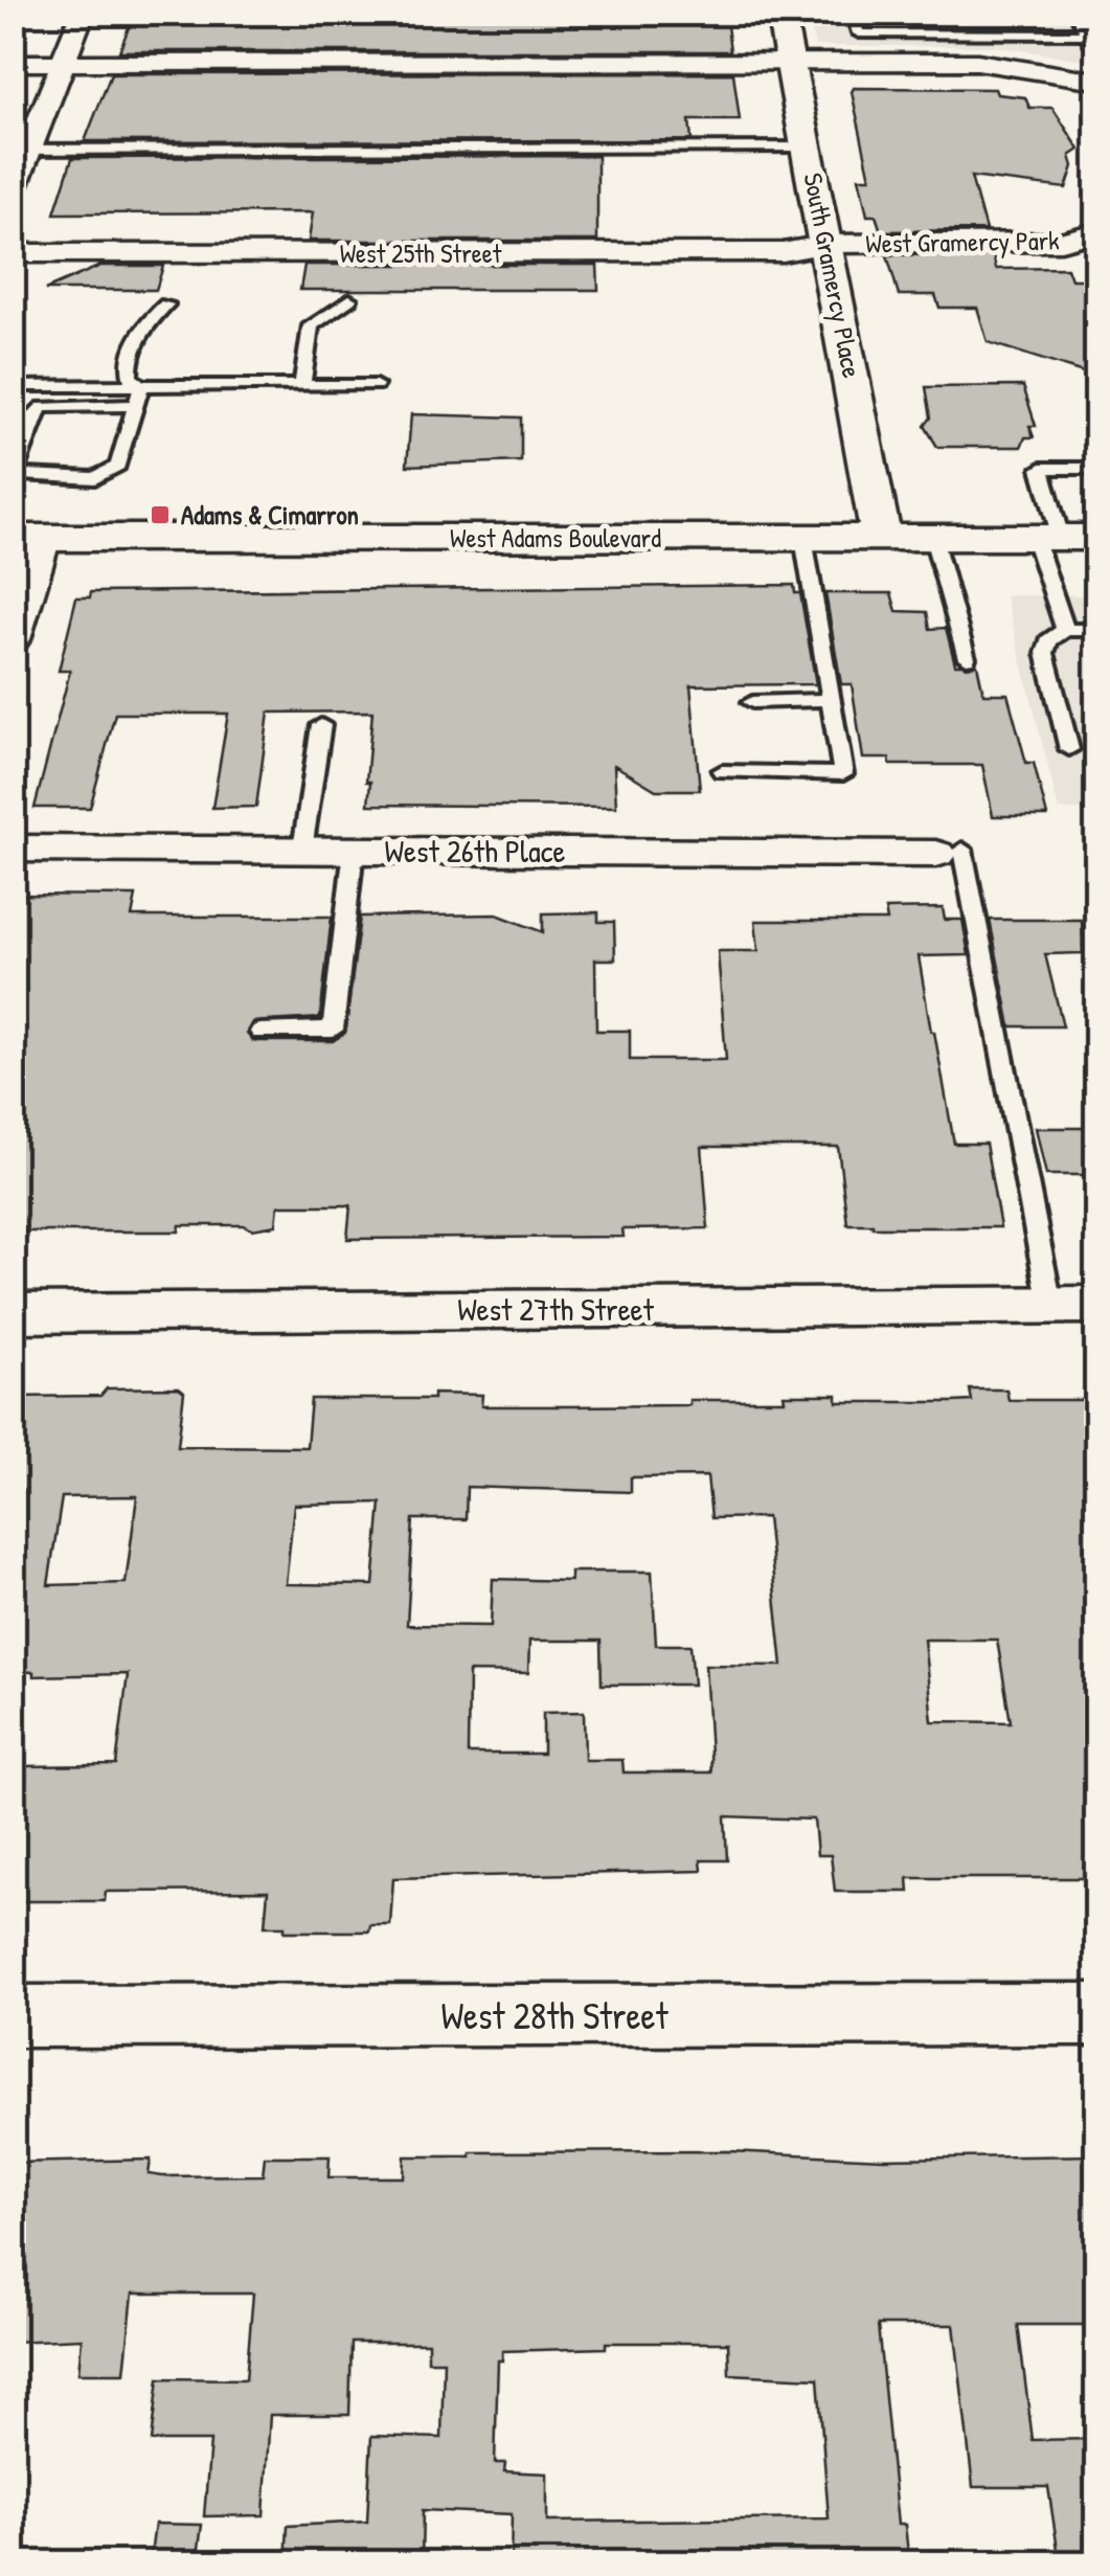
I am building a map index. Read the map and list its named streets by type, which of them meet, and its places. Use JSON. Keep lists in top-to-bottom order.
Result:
{
  "streets": {
    "street": [
      "West Gramercy Park",
      "West 25th Street",
      "South Gramercy Place",
      "West Adams Boulevard",
      "West 26th Place",
      "West 27th Street",
      "West 28th Street"
    ]
  },
  "crossings": [
    ["West Gramercy Park", "West 25th Street"],
    ["West Gramercy Park", "South Gramercy Place"],
    ["West 25th Street", "South Gramercy Place"],
    ["South Gramercy Place", "West Adams Boulevard"]
  ],
  "places": {
    "transit": ["Adams & Cimarron"]
  }
}
